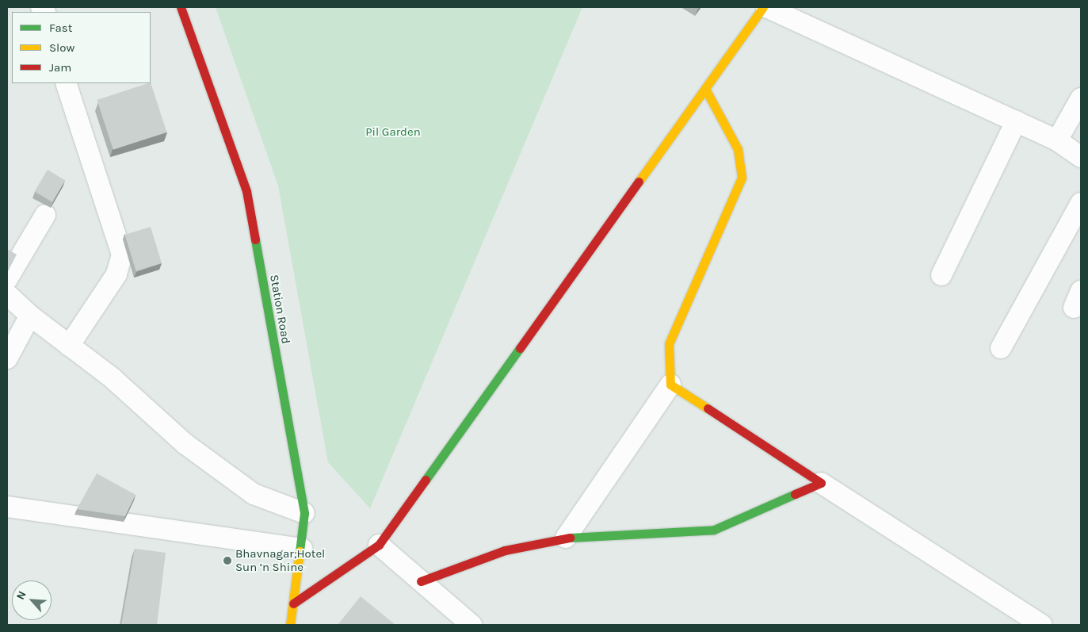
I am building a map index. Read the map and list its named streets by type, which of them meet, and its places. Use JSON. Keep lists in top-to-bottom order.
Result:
{
  "streets": {
    "main road": ["Station Road"]
  },
  "parks": ["Pil Garden"],
  "places": ["Bhavnagar;Hotel Sun ‘n Shine"],
  "legend": ["Fast", "Slow", "Jam"],
  "north": "top left"
}
